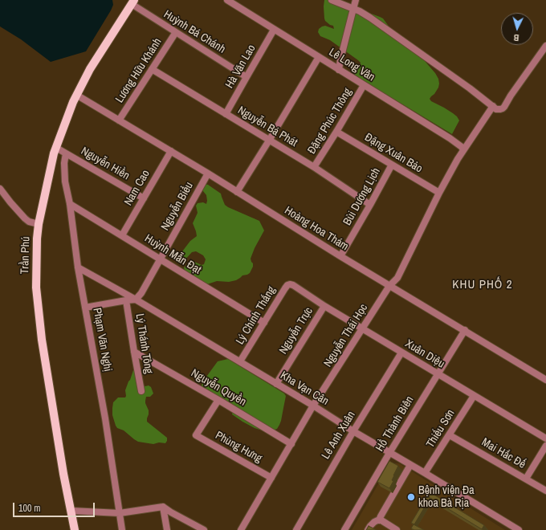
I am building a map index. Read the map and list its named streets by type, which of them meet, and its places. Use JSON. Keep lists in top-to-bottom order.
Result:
{
  "streets": {
    "main road": ["Trần Phú"],
    "street": [
      "Huỳnh Bá Chánh",
      "Lê Long Vân",
      "Hà Văn Lao",
      "Lương Hữu Khánh",
      "Đặng Phúc Thông",
      "Nguyễn Bá Phát",
      "Đặng Xuân Bảo",
      "Nguyễn Hiền",
      "Nam Cao",
      "Bùi Dương Lịch",
      "Nguyễn Biểu",
      "Hoàng Hoa Thám",
      "Huỳnh Mẫn Đạt",
      "Lý Chính Thắng",
      "Nguyễn Trực",
      "Nguyễn Thái Học",
      "Phạm Văn Nghị",
      "Lý Thánh Tông",
      "Xuân Diệu",
      "Nguyễn Quyền",
      "Kha Vạn Cân",
      "Hồ Thành Biên",
      "Thiếu Sơn",
      "Lê Anh Xuân",
      "Phùng Hưng",
      "Mai Hắc Đế"
    ]
  },
  "crossings": [
    ["Huỳnh Bá Chánh", "Hà Văn Lao"],
    ["Huỳnh Bá Chánh", "Lương Hữu Khánh"],
    ["Huỳnh Bá Chánh", "Trần Phú"],
    ["Lê Long Vân", "Hà Văn Lao"],
    ["Lê Long Vân", "Đặng Phúc Thông"],
    ["Lê Long Vân", "Nguyễn Thái Học"],
    ["Hà Văn Lao", "Nguyễn Bá Phát"],
    ["Lương Hữu Khánh", "Nguyễn Bá Phát"],
    ["Lương Hữu Khánh", "Hoàng Hoa Thám"],
    ["Đặng Phúc Thông", "Nguyễn Bá Phát"],
    ["Đặng Phúc Thông", "Đặng Xuân Bảo"],
    ["Nguyễn Bá Phát", "Bùi Dương Lịch"],
    ["Đặng Xuân Bảo", "Bùi Dương Lịch"],
    ["Đặng Xuân Bảo", "Nguyễn Thái Học"],
    ["Nguyễn Hiền", "Nam Cao"],
    ["Nguyễn Hiền", "Trần Phú"],
    ["Nguyễn Hiền", "Phạm Văn Nghị"],
    ["Nam Cao", "Hoàng Hoa Thám"],
    ["Nam Cao", "Huỳnh Mẫn Đạt"],
    ["Bùi Dương Lịch", "Hoàng Hoa Thám"],
    ["Nguyễn Biểu", "Hoàng Hoa Thám"],
    ["Nguyễn Biểu", "Huỳnh Mẫn Đạt"],
    ["Nguyễn Biểu", "Kha Vạn Cân"],
    ["Hoàng Hoa Thám", "Trần Phú"],
    ["Hoàng Hoa Thám", "Nguyễn Thái Học"],
    ["Hoàng Hoa Thám", "Hồ Thành Biên"],
    ["Huỳnh Mẫn Đạt", "Lý Chính Thắng"],
    ["Huỳnh Mẫn Đạt", "Phạm Văn Nghị"],
    ["Lý Chính Thắng", "Xuân Diệu"],
    ["Lý Chính Thắng", "Kha Vạn Cân"],
    ["Nguyễn Trực", "Xuân Diệu"],
    ["Nguyễn Trực", "Kha Vạn Cân"],
    ["Nguyễn Thái Học", "Xuân Diệu"],
    ["Nguyễn Thái Học", "Nguyễn Quyền"],
    ["Nguyễn Thái Học", "Kha Vạn Cân"],
    ["Nguyễn Thái Học", "Phùng Hưng"],
    ["Phạm Văn Nghị", "Kha Vạn Cân"],
    ["Lý Thánh Tông", "Nguyễn Quyền"],
    ["Xuân Diệu", "Hồ Thành Biên"],
    ["Xuân Diệu", "Thiếu Sơn"],
    ["Xuân Diệu", "Lê Anh Xuân"],
    ["Nguyễn Quyền", "Phùng Hưng"],
    ["Kha Vạn Cân", "Hồ Thành Biên"],
    ["Kha Vạn Cân", "Thiếu Sơn"],
    ["Kha Vạn Cân", "Lê Anh Xuân"],
    ["Thiếu Sơn", "Mai Hắc Đế"]
  ],
  "districts": ["KHU PHỐ 2"],
  "places": ["Bệnh viện Đa khoa Bà Rịa"],
  "scale_bar": "100 m",
  "north": "bottom"
}
